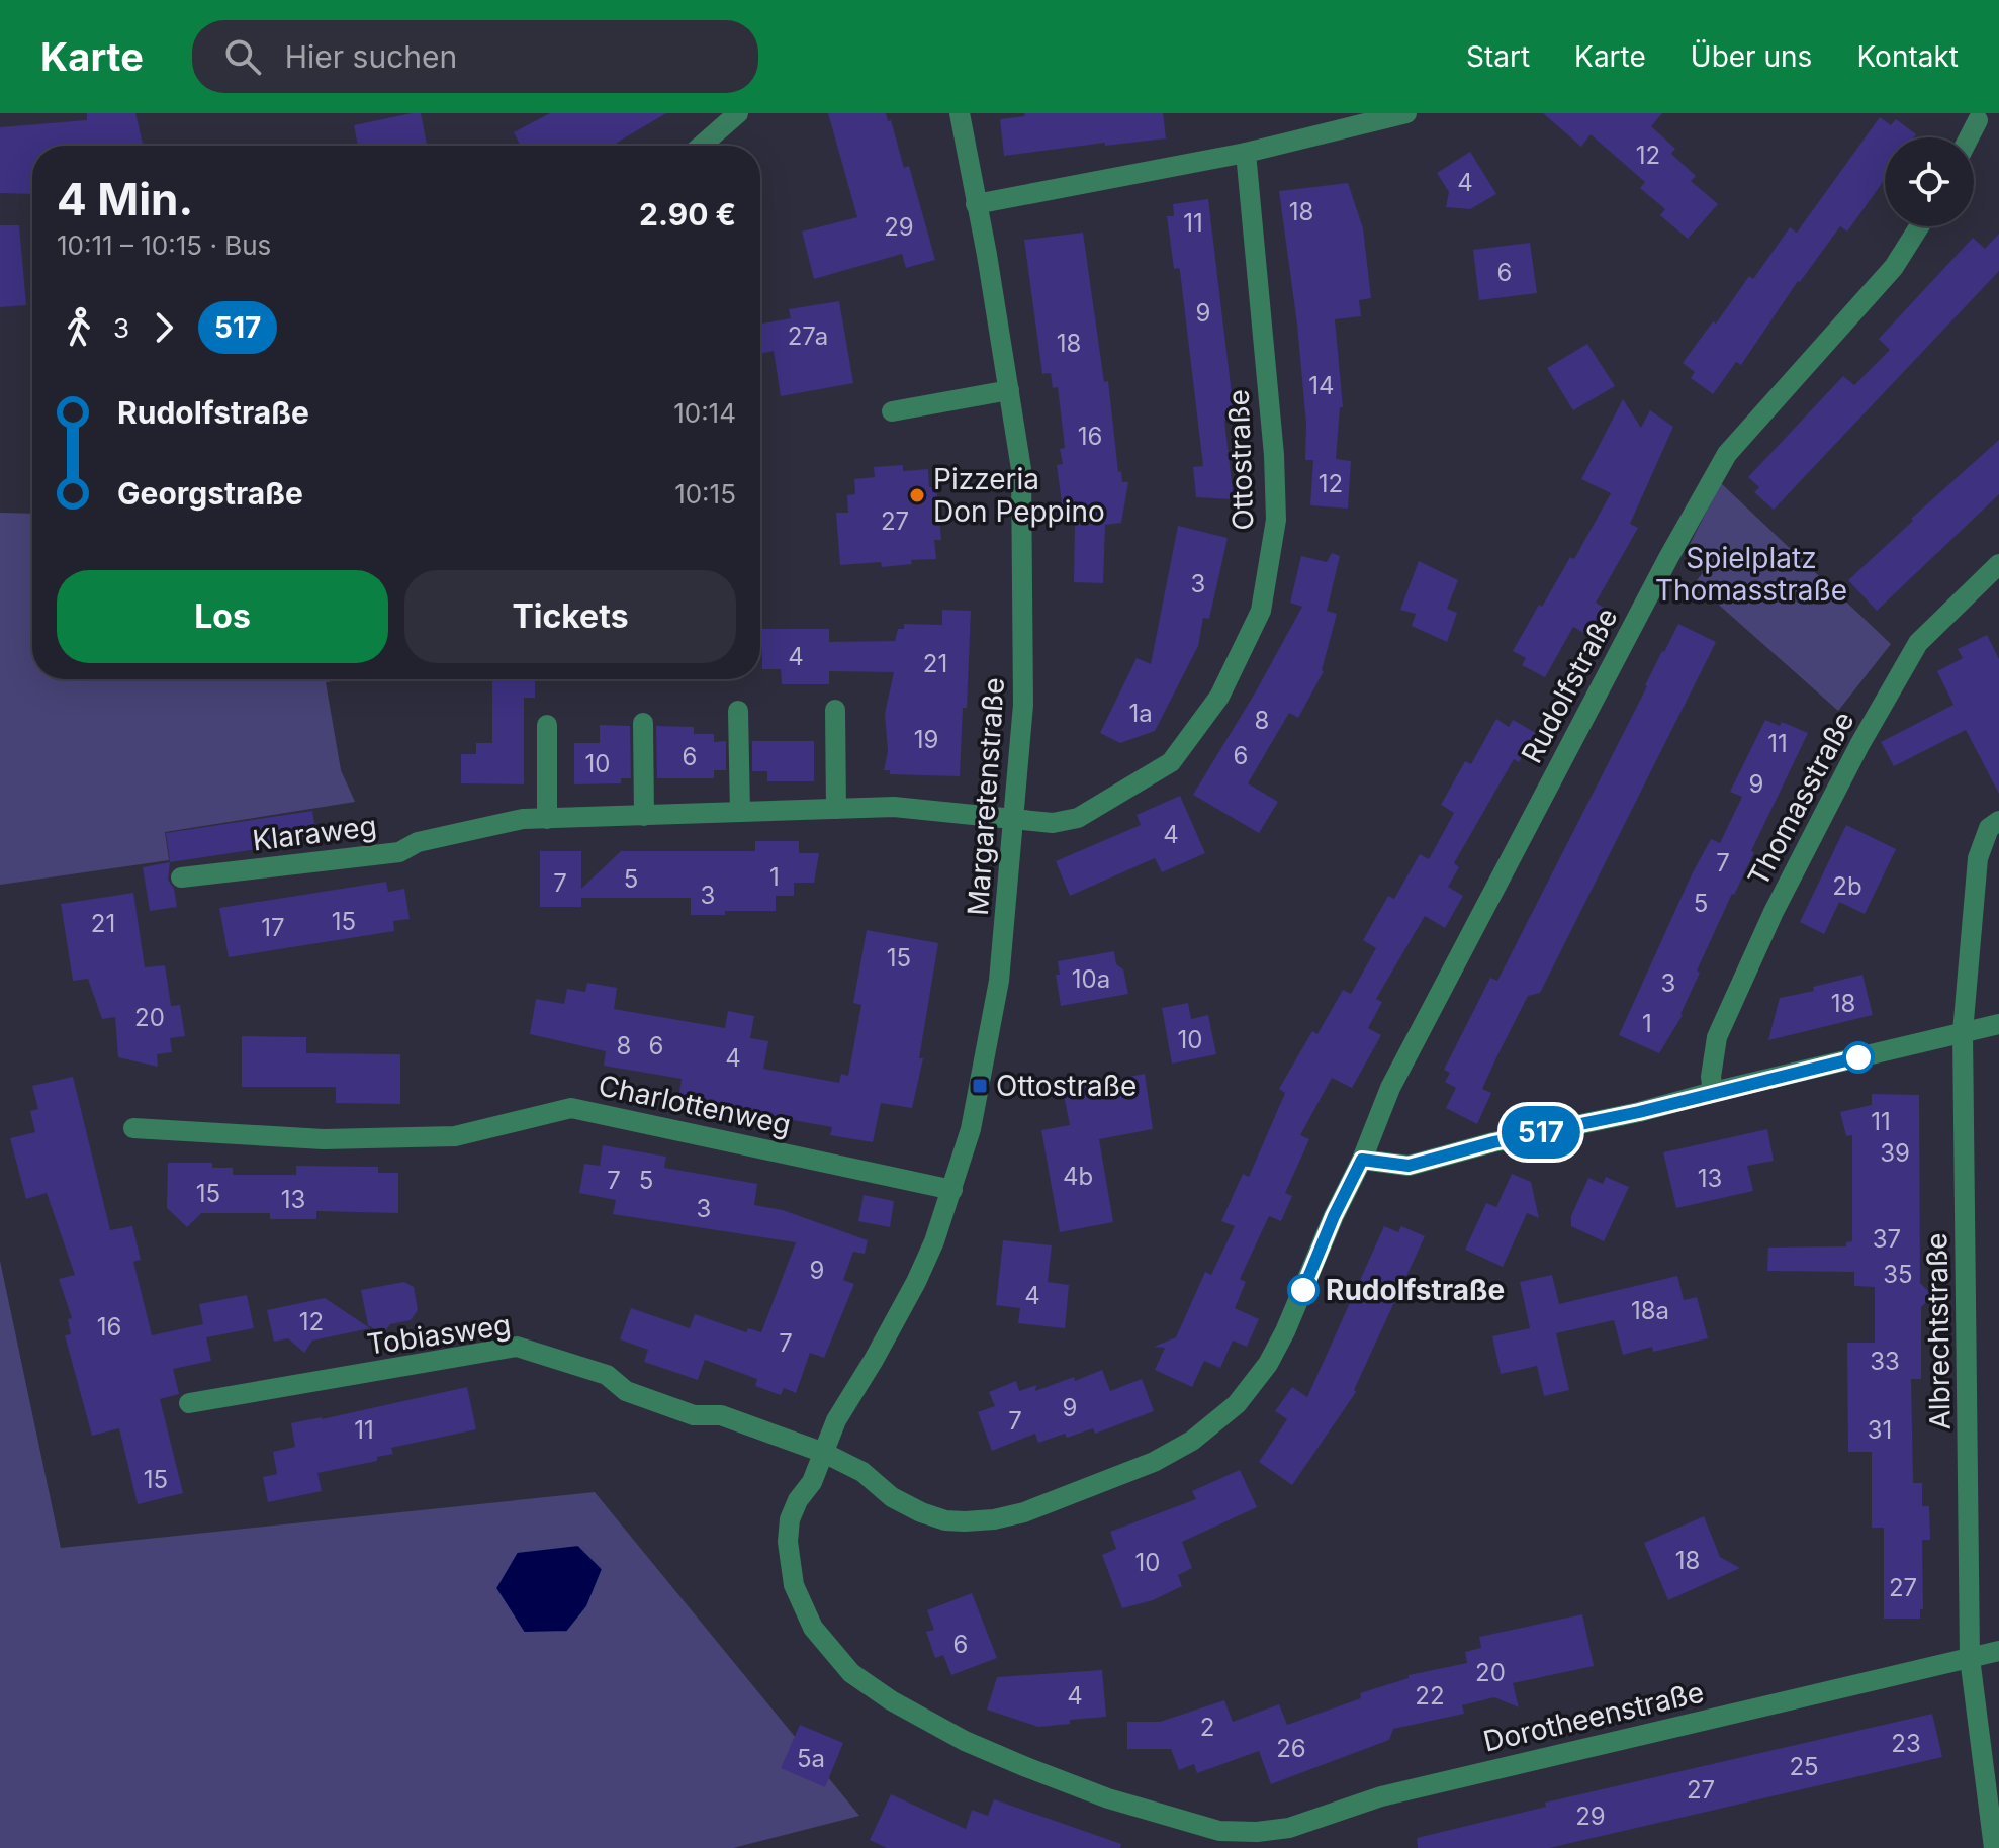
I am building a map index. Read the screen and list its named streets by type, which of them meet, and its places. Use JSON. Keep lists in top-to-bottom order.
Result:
{
  "streets": {
    "street": [
      "Ottostraße",
      "Rudolfstraße",
      "Margaretenstraße",
      "Thomasstraße",
      "Klaraweg",
      "Charlottenweg",
      "Albrechtstraße",
      "Tobiasweg",
      "Dorotheenstraße"
    ]
  },
  "crossings": [
    ["Ottostraße", "Margaretenstraße"],
    ["Ottostraße", "Klaraweg"],
    ["Rudolfstraße", "Margaretenstraße"],
    ["Rudolfstraße", "Tobiasweg"],
    ["Margaretenstraße", "Klaraweg"],
    ["Margaretenstraße", "Charlottenweg"],
    ["Margaretenstraße", "Tobiasweg"],
    ["Albrechtstraße", "Dorotheenstraße"]
  ],
  "parks": ["Spielplatz Thomasstraße"],
  "places": {
    "other": ["Pizzeria Don Peppino", "Rudolfstraße"],
    "transit": ["Ottostraße"]
  },
  "lines": ["bus line 517"],
  "house_numbers": [
    "12",
    "4",
    "18",
    "11",
    "29",
    "6",
    "9",
    "27a",
    "18",
    "14",
    "16",
    "12",
    "27",
    "3",
    "4",
    "21",
    "1a",
    "8",
    "19",
    "11",
    "6",
    "6",
    "10",
    "9",
    "4",
    "7",
    "1",
    "5",
    "7",
    "2b",
    "3",
    "5",
    "15",
    "21",
    "17",
    "15",
    "10a",
    "3",
    "18",
    "20",
    "1",
    "10",
    "8",
    "6",
    "4",
    "11",
    "39",
    "4b",
    "13",
    "7",
    "5",
    "15",
    "13",
    "3",
    "37",
    "9",
    "35",
    "4",
    "18a",
    "12",
    "16",
    "7",
    "33",
    "9",
    "7",
    "11",
    "31",
    "15",
    "18",
    "10",
    "27",
    "6",
    "20",
    "4",
    "22",
    "2",
    "23",
    "26",
    "5a",
    "25",
    "27",
    "29"
  ],
  "page": {
    "header": "Karte",
    "search": "Hier suchen",
    "nav": [
      "Start",
      "Karte",
      "Über uns",
      "Kontakt"
    ],
    "on_map": "517",
    "heading": ["4 Min.", "10:11 – 10:15 · Bus", "2.90 €"],
    "legs": ["3", "517"],
    "list": [
      {
        "name": "Rudolfstraße",
        "value": "10:14"
      },
      {
        "name": "Georgstraße",
        "value": "10:15"
      }
    ],
    "buttons": ["Los", "Tickets"]
  }
}
